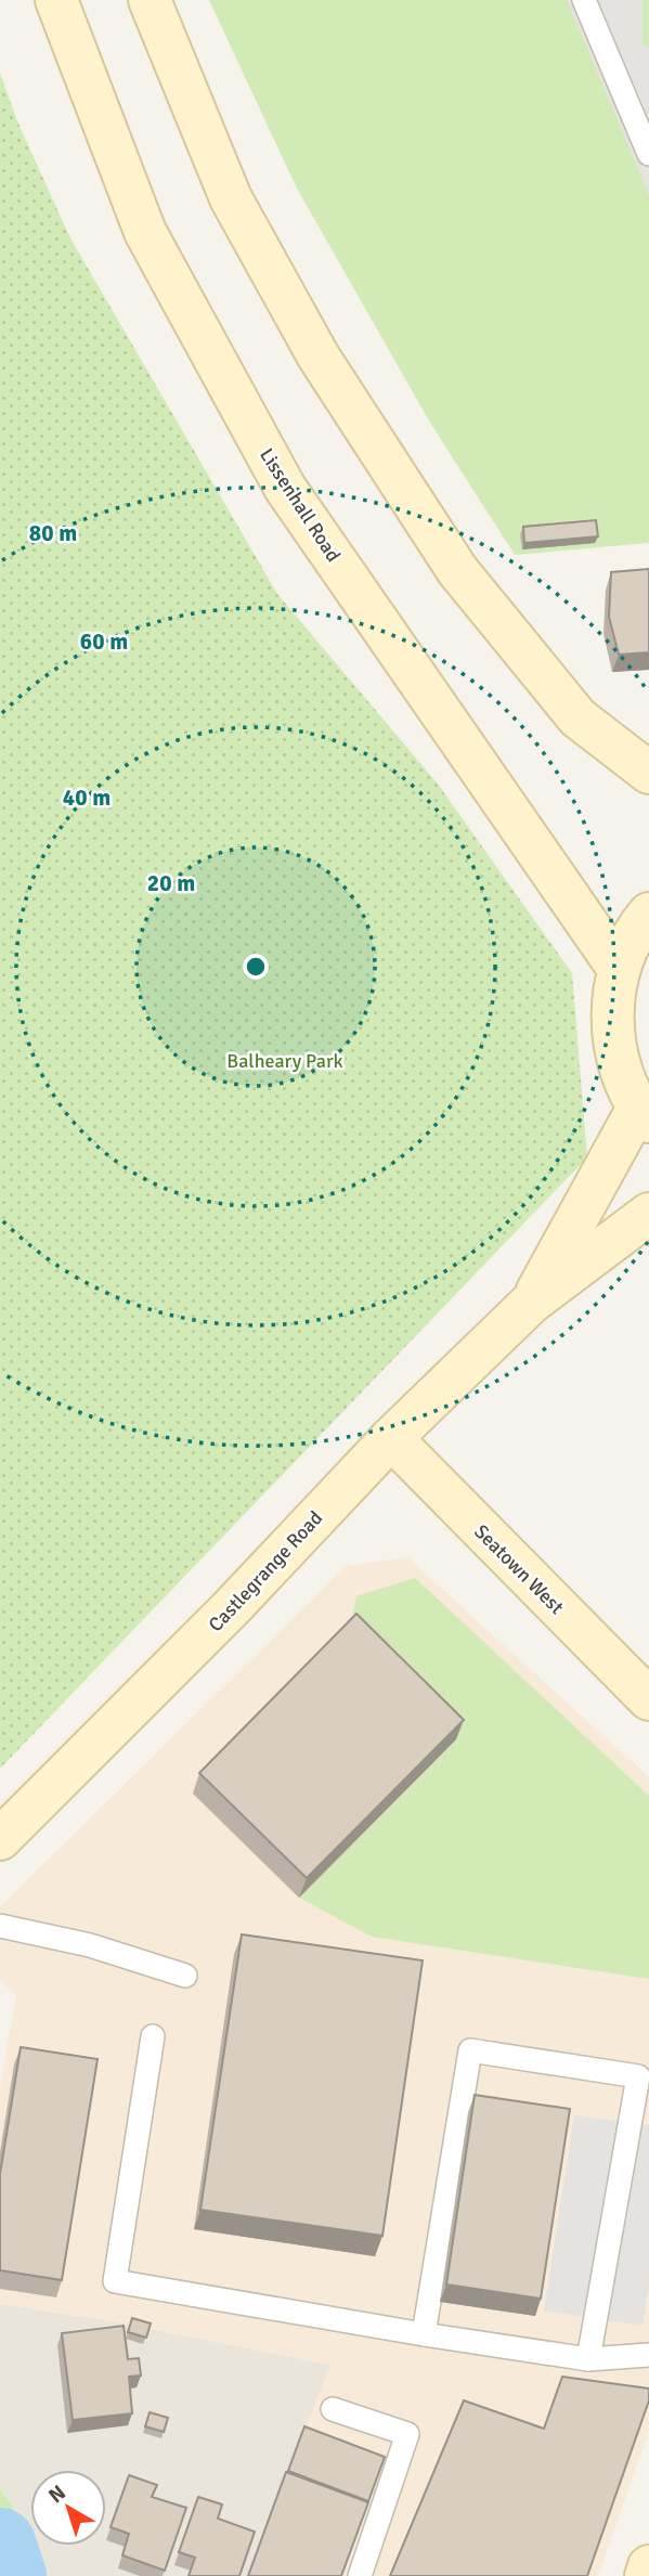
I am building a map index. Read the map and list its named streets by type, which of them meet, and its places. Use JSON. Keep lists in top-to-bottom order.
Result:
{
  "streets": {
    "main road": ["Lissenhall Road", "Seatown West", "Castlegrange Road"]
  },
  "crossings": [
    ["Seatown West", "Castlegrange Road"]
  ],
  "parks": ["Balheary Park"],
  "north": "top left",
  "rings": [
    "80 m",
    "60 m",
    "40 m",
    "20 m"
  ]
}
